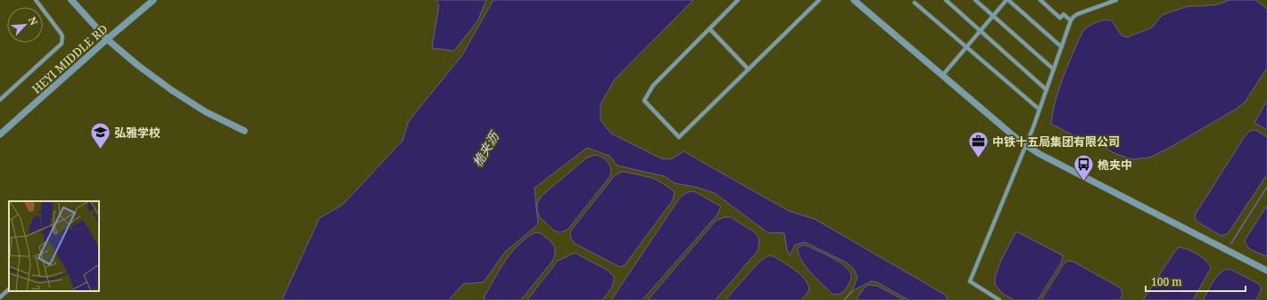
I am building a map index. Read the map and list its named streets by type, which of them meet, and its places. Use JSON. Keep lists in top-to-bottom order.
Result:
{
  "streets": {
    "street": ["HEYI MIDDLE RD"]
  },
  "water": ["桅夹沥"],
  "places": {
    "school or university": ["弘雅学校"],
    "office": ["中铁十五局集团有限公司"],
    "bus stop": ["桅夹中"]
  },
  "scale_bar": "100 m",
  "north": "top right"
}
